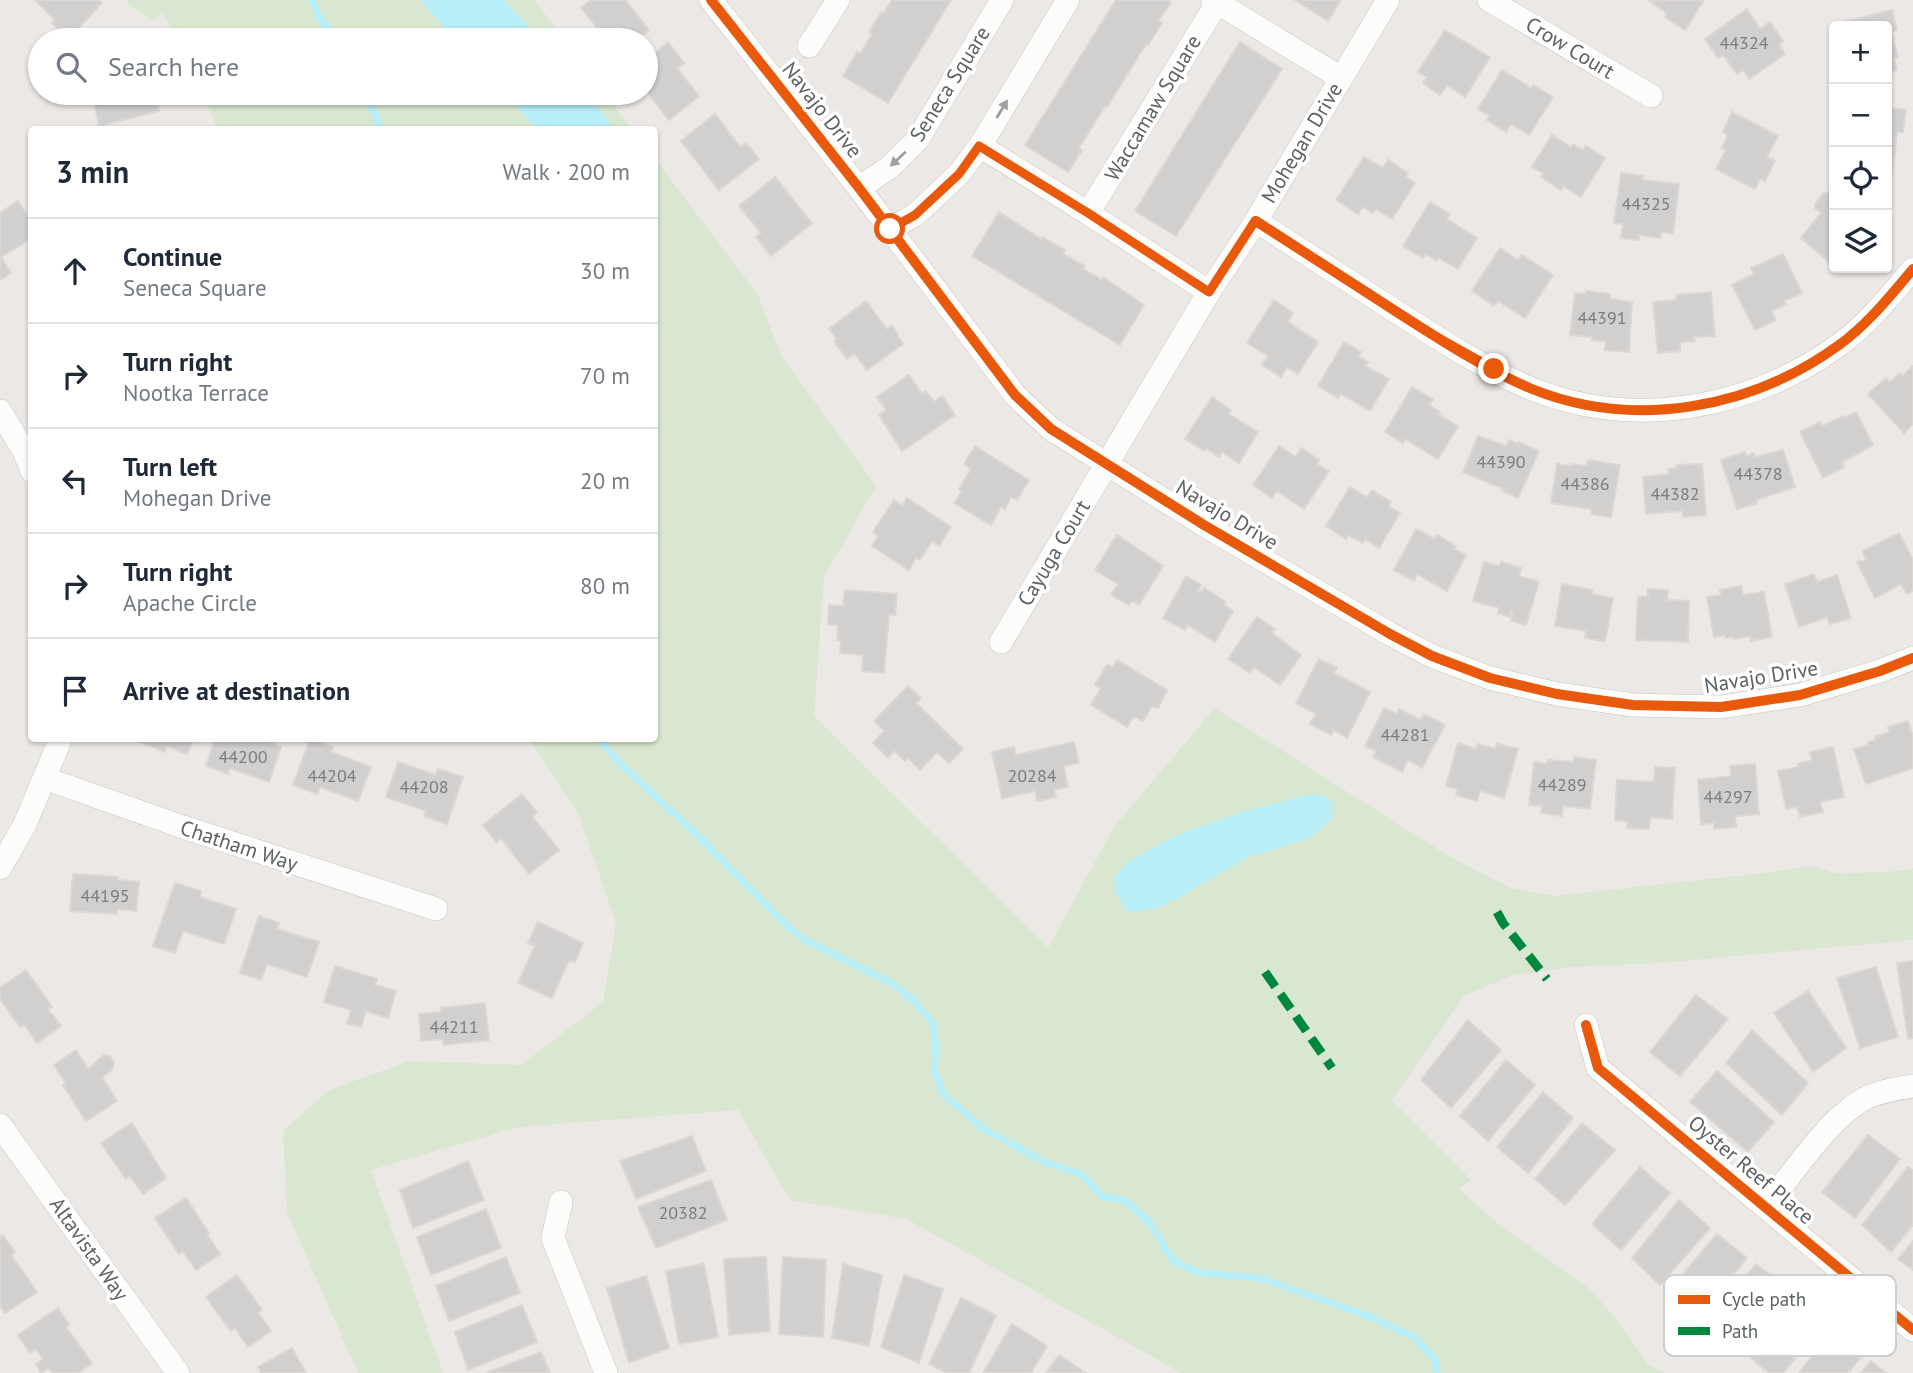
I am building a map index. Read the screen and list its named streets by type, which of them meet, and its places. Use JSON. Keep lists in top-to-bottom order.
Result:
{
  "streets": {
    "street": [
      "Crow Court",
      "Seneca Square",
      "Waccamaw Square",
      "Navajo Drive",
      "Mohegan Drive",
      "Cayuga Court",
      "Chatham Way",
      "Oyster Reef Place",
      "Altavista Way"
    ]
  },
  "crossings": [
    ["Seneca Square", "Navajo Drive"],
    ["Navajo Drive", "Mohegan Drive"],
    ["Navajo Drive", "Cayuga Court"],
    ["Mohegan Drive", "Cayuga Court"]
  ],
  "house_numbers": [
    "44324",
    "44325",
    "44391",
    "44390",
    "44378",
    "44386",
    "44382",
    "44281",
    "44200",
    "44204",
    "20284",
    "44289",
    "44208",
    "44297",
    "44195",
    "44211",
    "20382"
  ],
  "legend": ["Cycle path", "Path"],
  "page": {
    "map_buttons": ["+", "−"],
    "search": "Search here",
    "heading": ["3 min", "Walk · 200 m"],
    "list": [
      ["Continue", "Seneca Square", "30 m"],
      ["Turn right", "Nootka Terrace", "70 m"],
      ["Turn left", "Mohegan Drive", "20 m"],
      ["Turn right", "Apache Circle", "80 m"],
      "Arrive at destination"
    ]
  }
}
